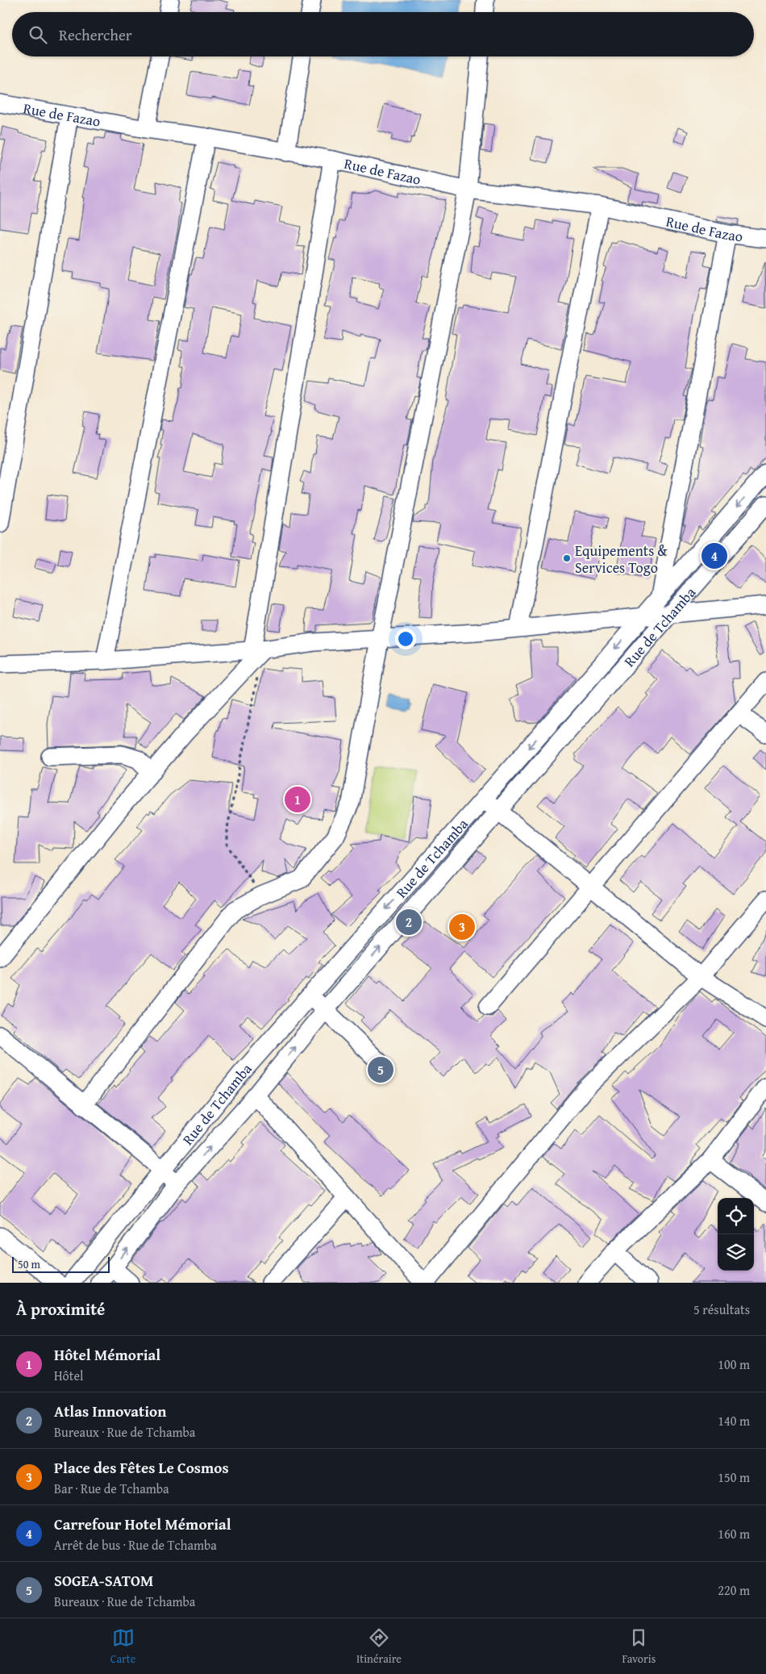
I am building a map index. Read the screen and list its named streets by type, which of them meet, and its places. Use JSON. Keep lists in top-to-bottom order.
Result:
{
  "streets": {
    "street": ["Rue de Fazao", "Rue de Tchamba"]
  },
  "places": ["Equipements & Services Togo"],
  "scale_bar": "50 m",
  "page": {
    "search": "Rechercher",
    "pins": [
      "4",
      "1",
      "2",
      "3",
      "5"
    ],
    "scale": "50 m",
    "heading": ["À proximité", "5 résultats"],
    "list": [
      {
        "mark": "1",
        "name": "Hôtel Mémorial",
        "note": "Hôtel",
        "value": "100 m"
      },
      {
        "mark": "2",
        "name": "Atlas Innovation",
        "note": "Bureaux · Rue de Tchamba",
        "value": "140 m"
      },
      {
        "mark": "3",
        "name": "Place des Fêtes Le Cosmos",
        "note": "Bar · Rue de Tchamba",
        "value": "150 m"
      },
      {
        "mark": "4",
        "name": "Carrefour Hotel Mémorial",
        "note": "Arrêt de bus · Rue de Tchamba",
        "value": "160 m"
      },
      {
        "mark": "5",
        "name": "SOGEA-SATOM",
        "note": "Bureaux · Rue de Tchamba",
        "value": "220 m"
      }
    ],
    "nav": ["Carte", "Itinéraire", "Favoris"]
  }
}
